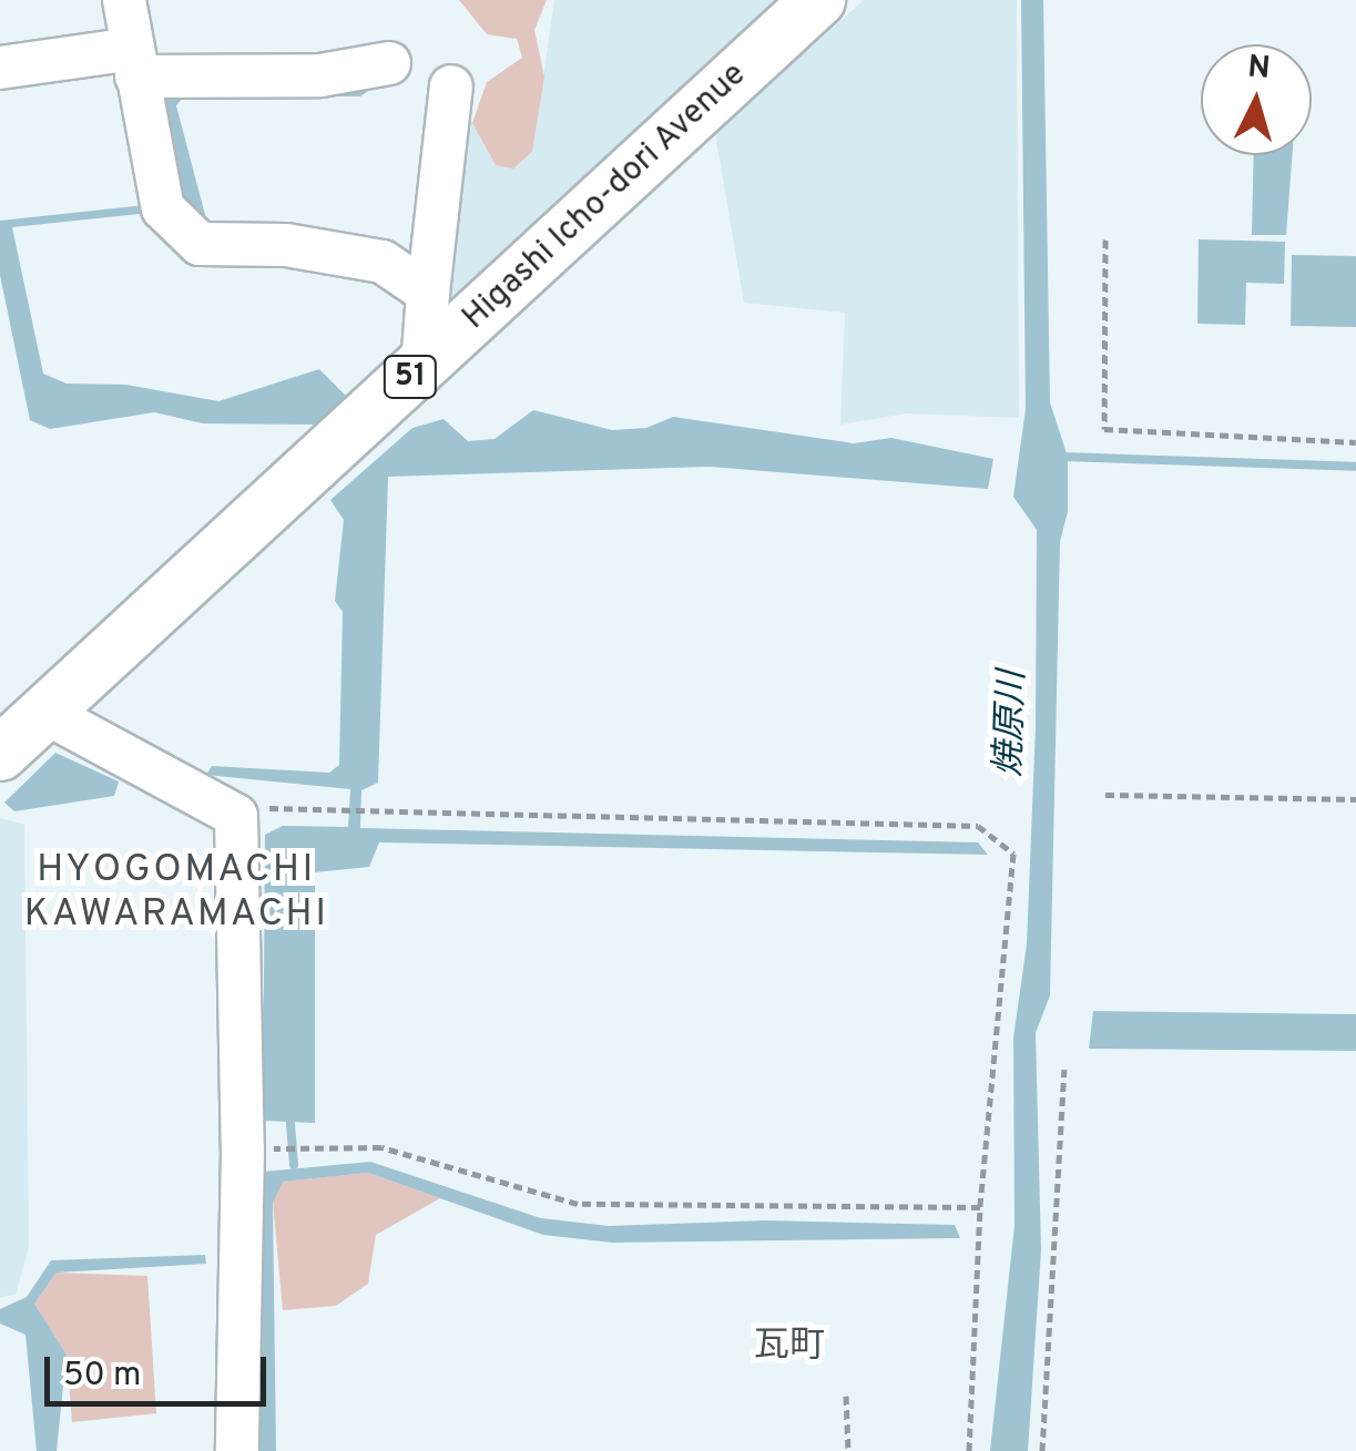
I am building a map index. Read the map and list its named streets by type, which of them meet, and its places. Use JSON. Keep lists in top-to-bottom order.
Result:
{
  "streets": {
    "main road": ["Higashi Icho-dori Avenue", "51"]
  },
  "districts": ["HYOGOMACHI KAWARAMACHI", "瓦町"],
  "water": ["焼原川"],
  "scale_bar": "50 m",
  "north": "top"
}
